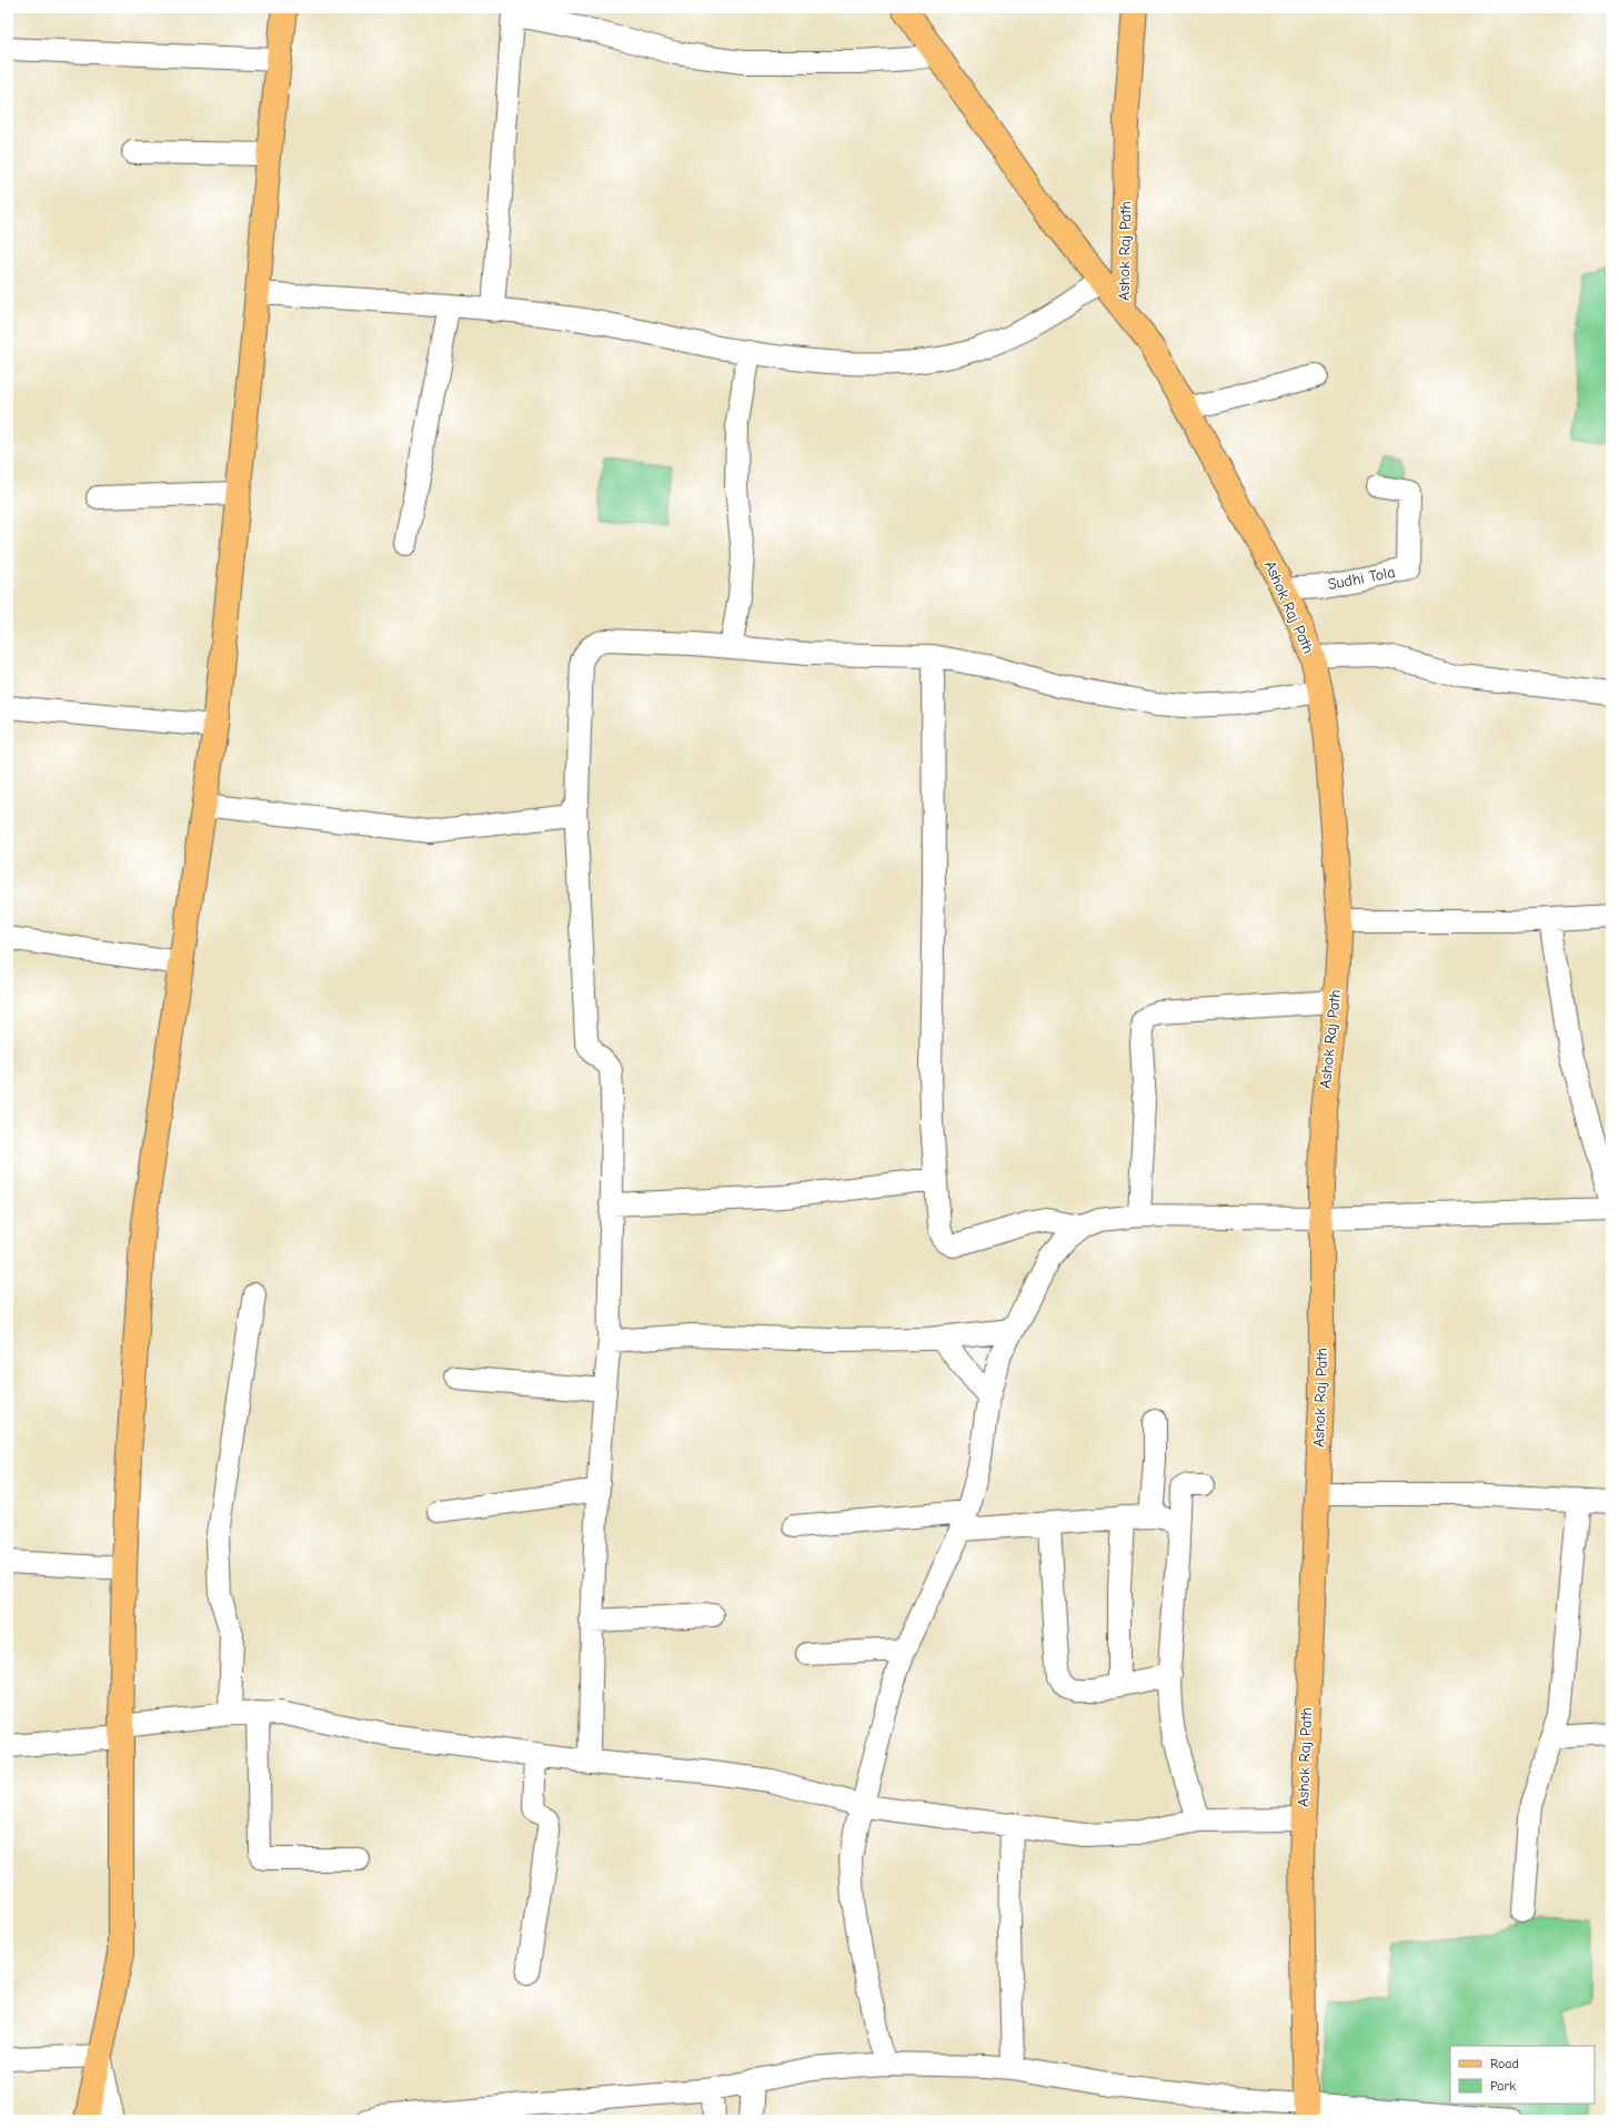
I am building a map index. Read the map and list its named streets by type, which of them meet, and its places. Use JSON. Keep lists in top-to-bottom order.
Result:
{
  "streets": {
    "main road": ["Ashok Raj Path"],
    "street": ["Sudhi Tola"]
  },
  "crossings": [
    ["Ashok Raj Path", "Sudhi Tola"]
  ],
  "legend": ["Road", "Park"]
}
